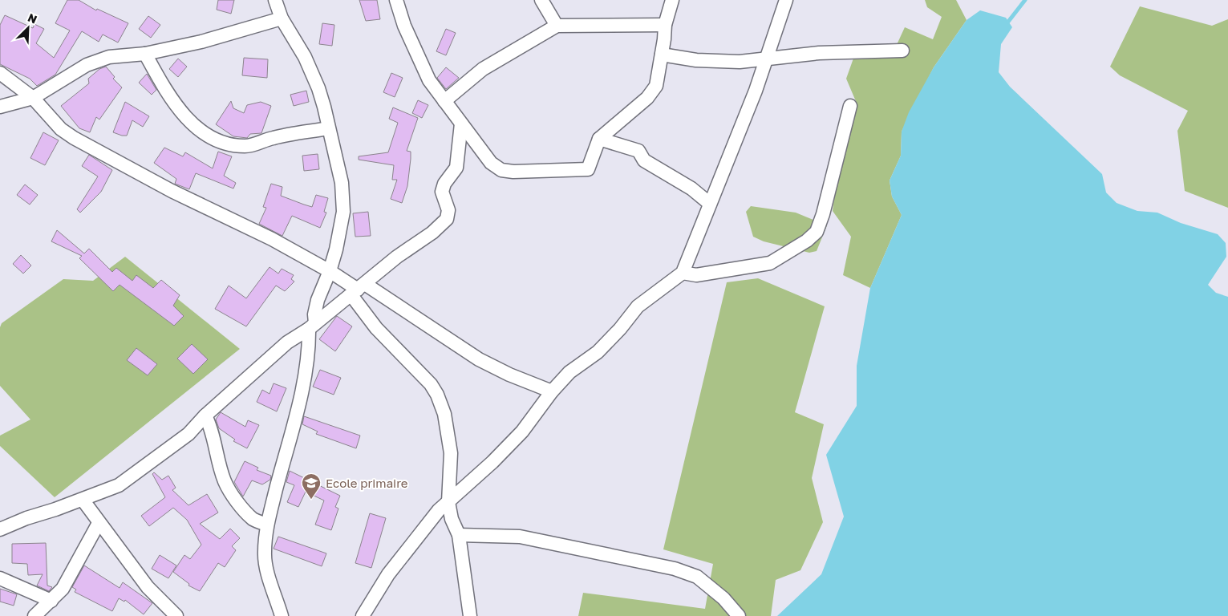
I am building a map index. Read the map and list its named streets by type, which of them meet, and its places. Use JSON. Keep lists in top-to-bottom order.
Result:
{
  "places": {
    "school or university": ["Ecole primaire"]
  },
  "north": "top right"
}
